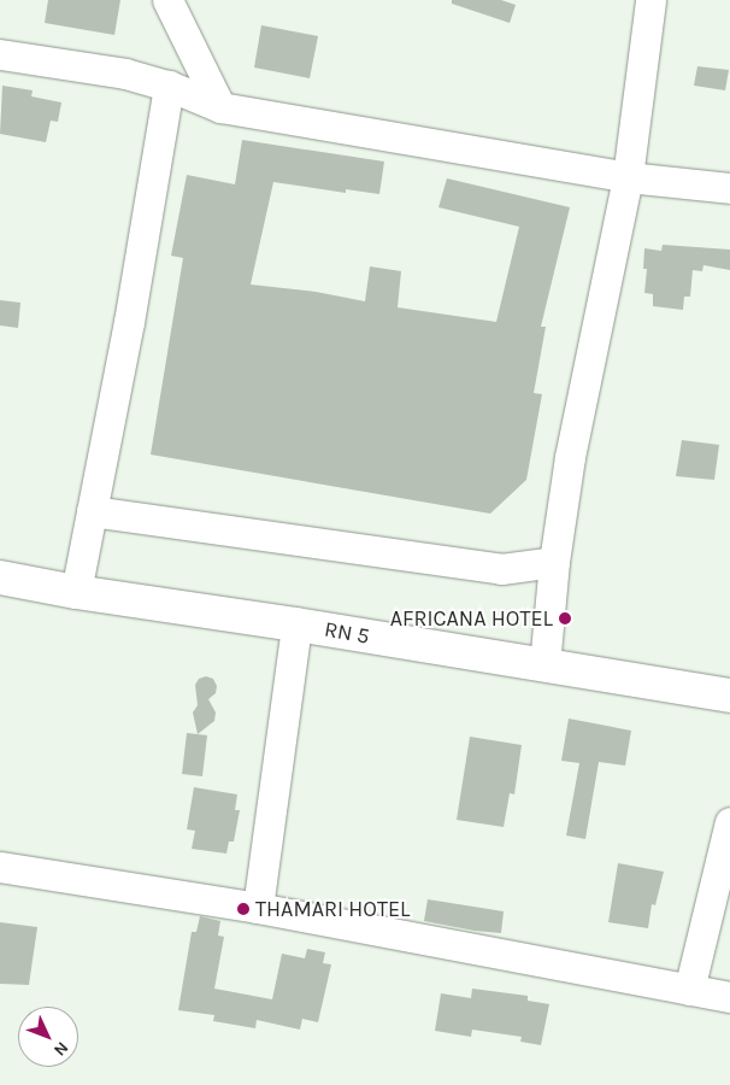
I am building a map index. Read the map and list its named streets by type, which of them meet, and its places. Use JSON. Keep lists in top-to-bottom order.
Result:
{
  "streets": {
    "main road": ["RN 5"]
  },
  "places": ["AFRICANA HOTEL", "THAMARI HOTEL"],
  "north": "bottom right"
}
